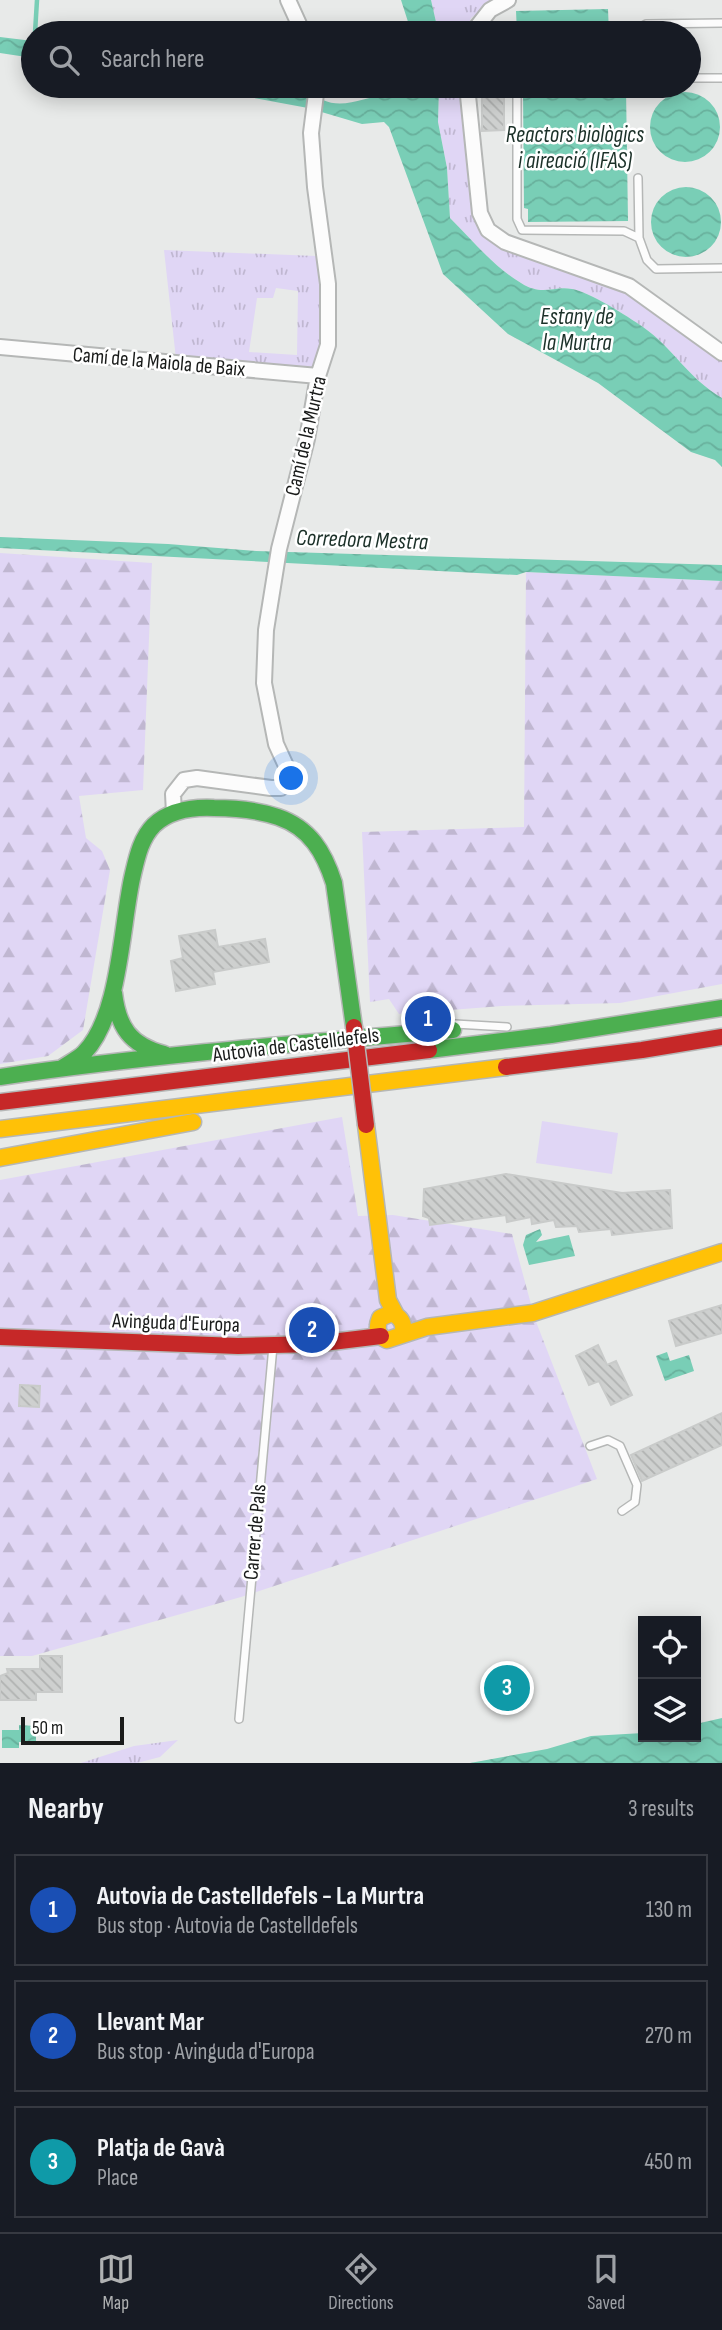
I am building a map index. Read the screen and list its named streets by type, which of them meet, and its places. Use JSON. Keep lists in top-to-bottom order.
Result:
{
  "streets": {
    "main road": ["Autovia de Castelldefels", "Avinguda d'Europa"],
    "street": ["Camí de la Maiola de Baix", "Camí de la Murtra"],
    "lane": ["Carrer de Pals"]
  },
  "crossings": [
    ["Camí de la Maiola de Baix", "Camí de la Murtra"],
    ["Avinguda d'Europa", "Carrer de Pals"]
  ],
  "water": ["Reactors biològics i aireació (IFAS)", "Estany de la Murtra", "Corredora Mestra"],
  "scale_bar": "50 m",
  "page": {
    "search": "Search here",
    "pins": ["1", "2", "3"],
    "scale": "50 m",
    "heading": ["Nearby", "3 results"],
    "list": [
      {
        "mark": "1",
        "name": "Autovia de Castelldefels - La Murtra",
        "note": "Bus stop · Autovia de Castelldefels",
        "value": "130 m"
      },
      {
        "mark": "2",
        "name": "Llevant Mar",
        "note": "Bus stop · Avinguda d'Europa",
        "value": "270 m"
      },
      {
        "mark": "3",
        "name": "Platja de Gavà",
        "note": "Place",
        "value": "450 m"
      }
    ],
    "nav": ["Map", "Directions", "Saved"]
  }
}
